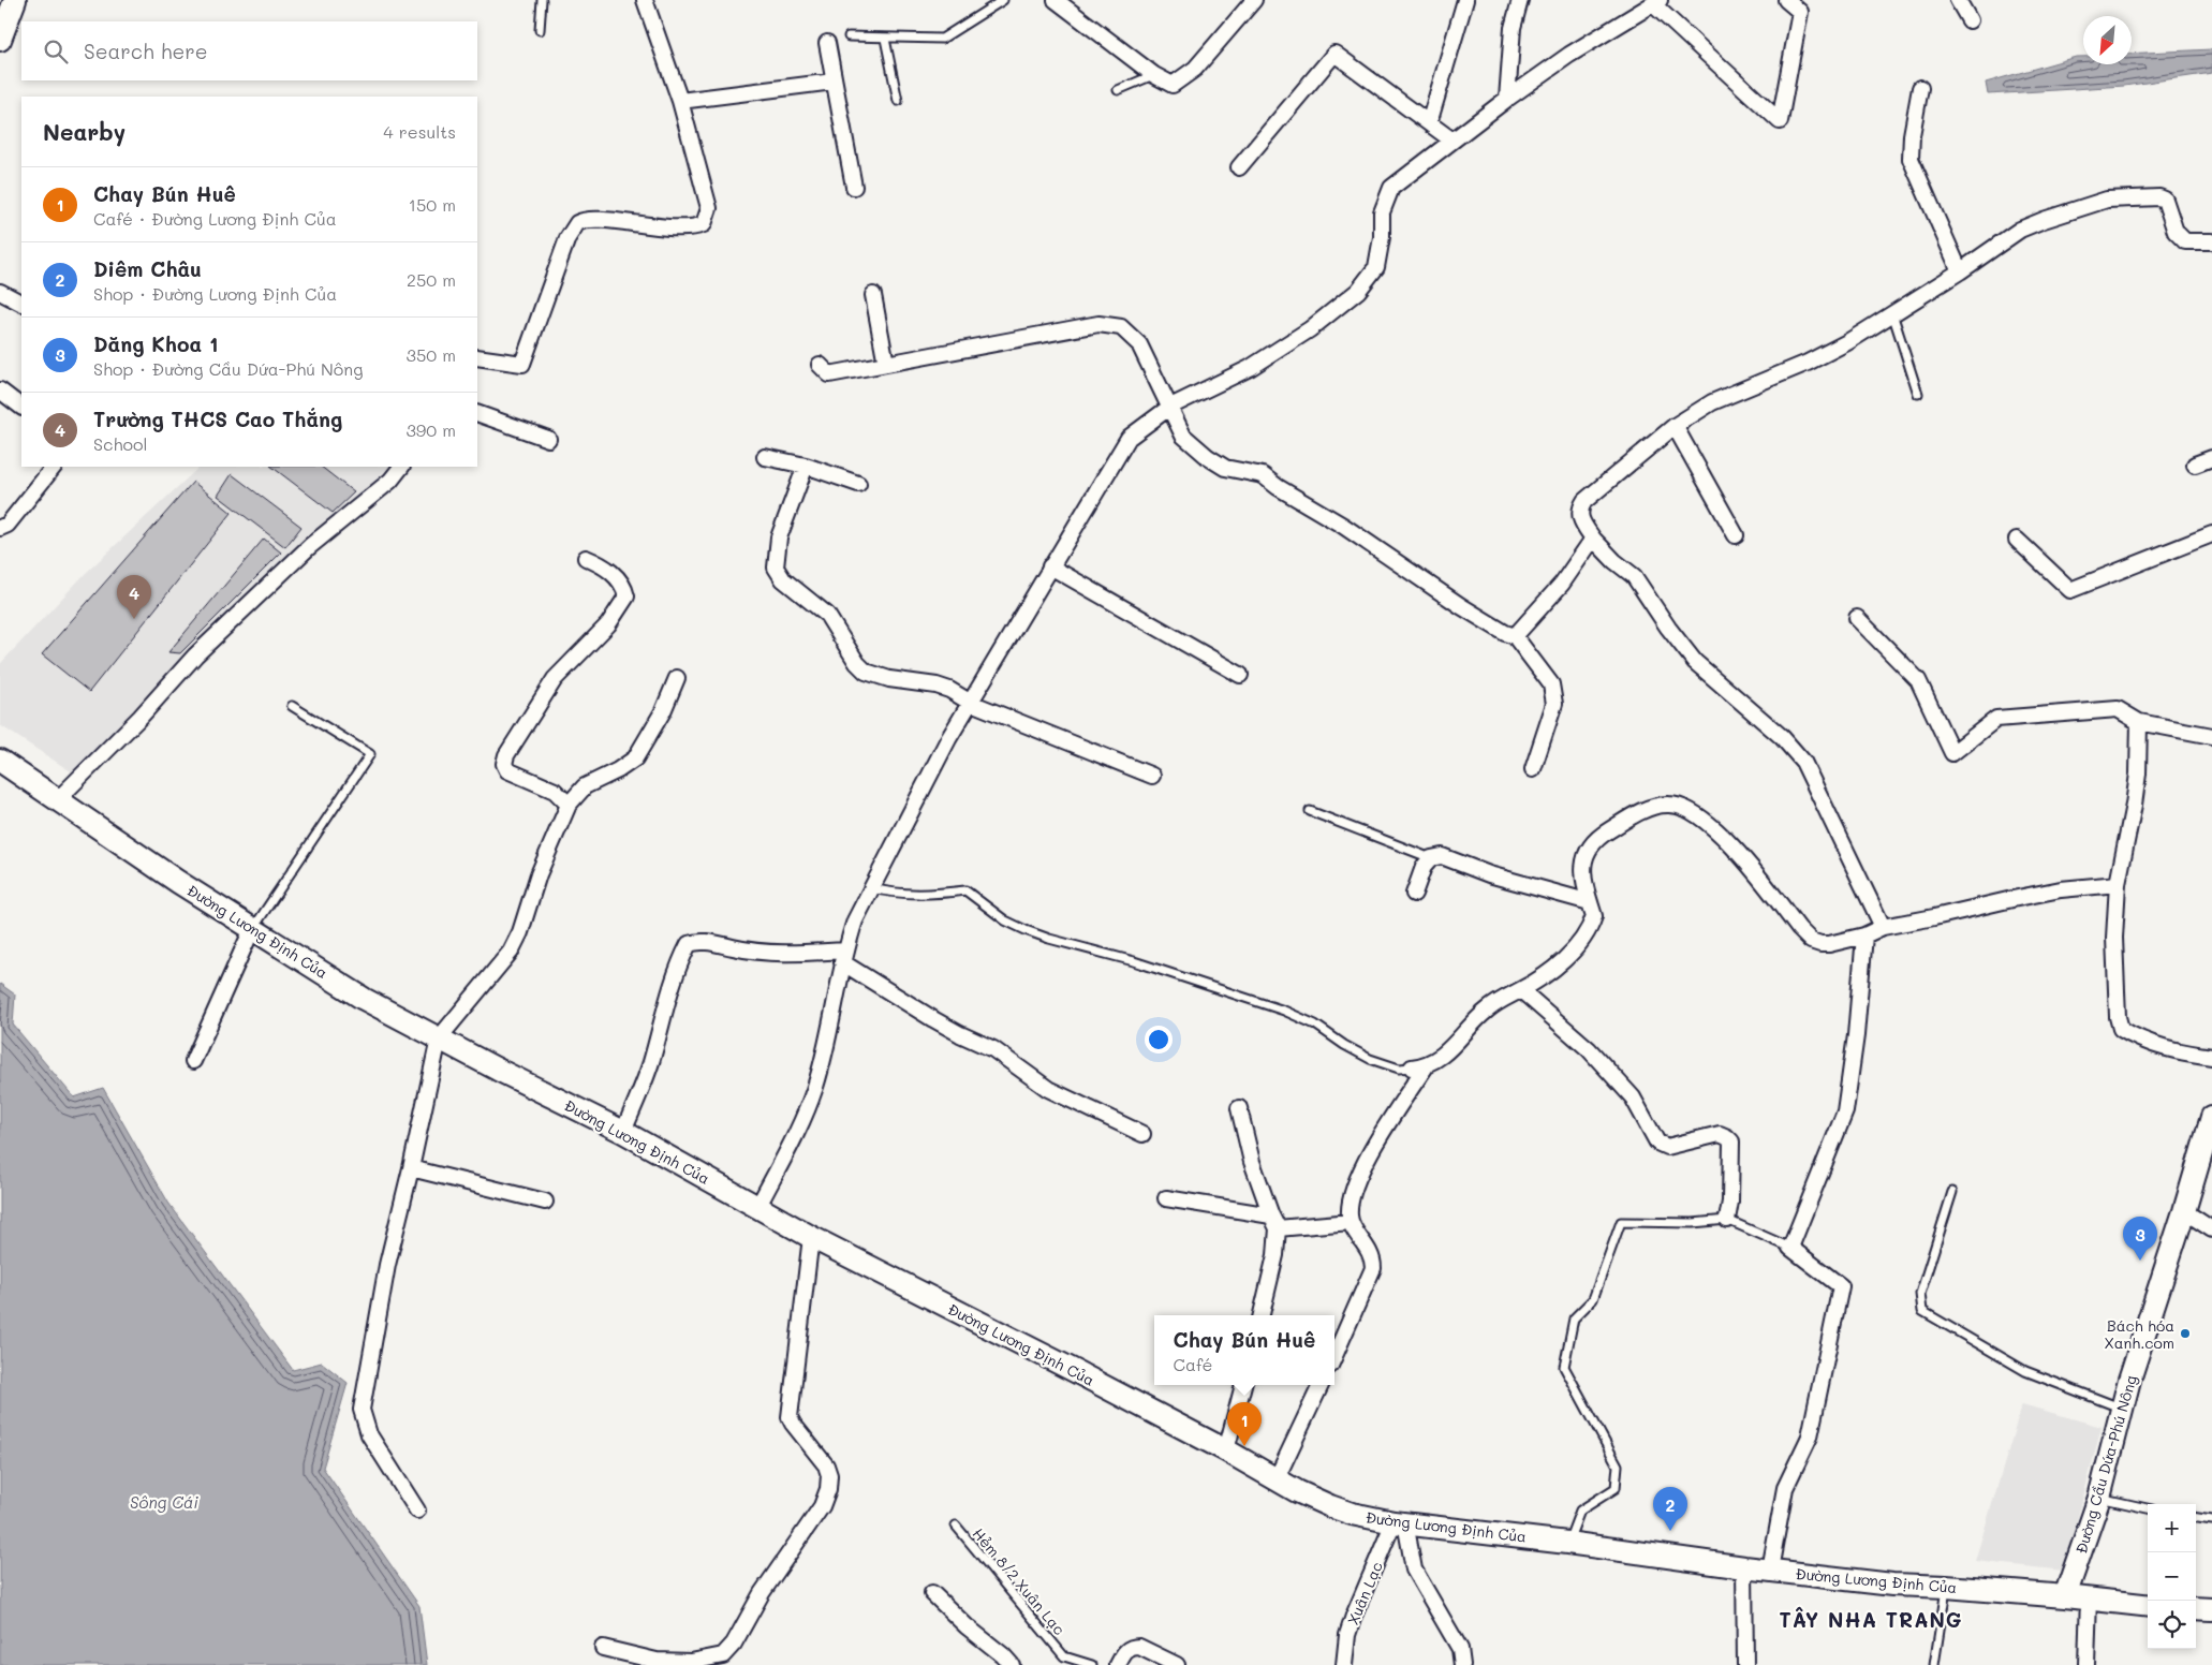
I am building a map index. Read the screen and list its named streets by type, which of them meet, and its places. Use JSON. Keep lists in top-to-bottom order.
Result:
{
  "streets": {
    "street": ["Đường Lương Định Của", "Đường Cầu Dứa-Phú Nông", "Xuân Lạc"],
    "lane": ["Hẻm 8/2 Xuân Lạc"]
  },
  "crossings": [
    ["Đường Lương Định Của", "Đường Cầu Dứa-Phú Nông"],
    ["Đường Lương Định Của", "Xuân Lạc"]
  ],
  "districts": ["TÂY NHA TRANG"],
  "water": ["Sông Cái"],
  "places": ["Bách hóa Xanh.com"],
  "north": "bottom left",
  "page": {
    "search": "Search here",
    "heading": ["Nearby", "4 results"],
    "list": [
      {
        "mark": "1",
        "name": "Chay Bún Huê",
        "note": "Café · Đường Lương Định Của",
        "value": "150 m"
      },
      {
        "mark": "2",
        "name": "Diêm Châu",
        "note": "Shop · Đường Lương Định Của",
        "value": "250 m"
      },
      {
        "mark": "3",
        "name": "Dăng Khoa 1",
        "note": "Shop · Đường Cầu Dứa-Phú Nông",
        "value": "350 m"
      },
      {
        "mark": "4",
        "name": "Trường THCS Cao Thắng",
        "note": "School",
        "value": "390 m"
      }
    ],
    "pins": [
      "4",
      "3",
      "1",
      "2"
    ],
    "popup": ["Chay Bún Huê", "Café"],
    "map_buttons": ["+", "−"]
  }
}
